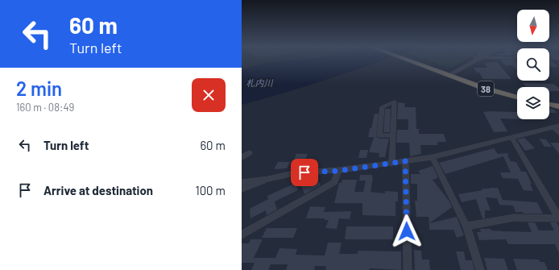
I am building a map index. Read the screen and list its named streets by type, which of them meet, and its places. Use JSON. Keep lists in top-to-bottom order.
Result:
{
  "streets": {
    "highway": ["38"]
  },
  "water": ["札内川"],
  "north": "bottom",
  "page": {
    "turn": ["60 m", "Turn left"],
    "heading": ["2 min", "160 m · 08:49"],
    "list": [
      {
        "name": "Turn left",
        "value": "60 m"
      },
      {
        "name": "Arrive at destination",
        "value": "100 m"
      }
    ]
  }
}
